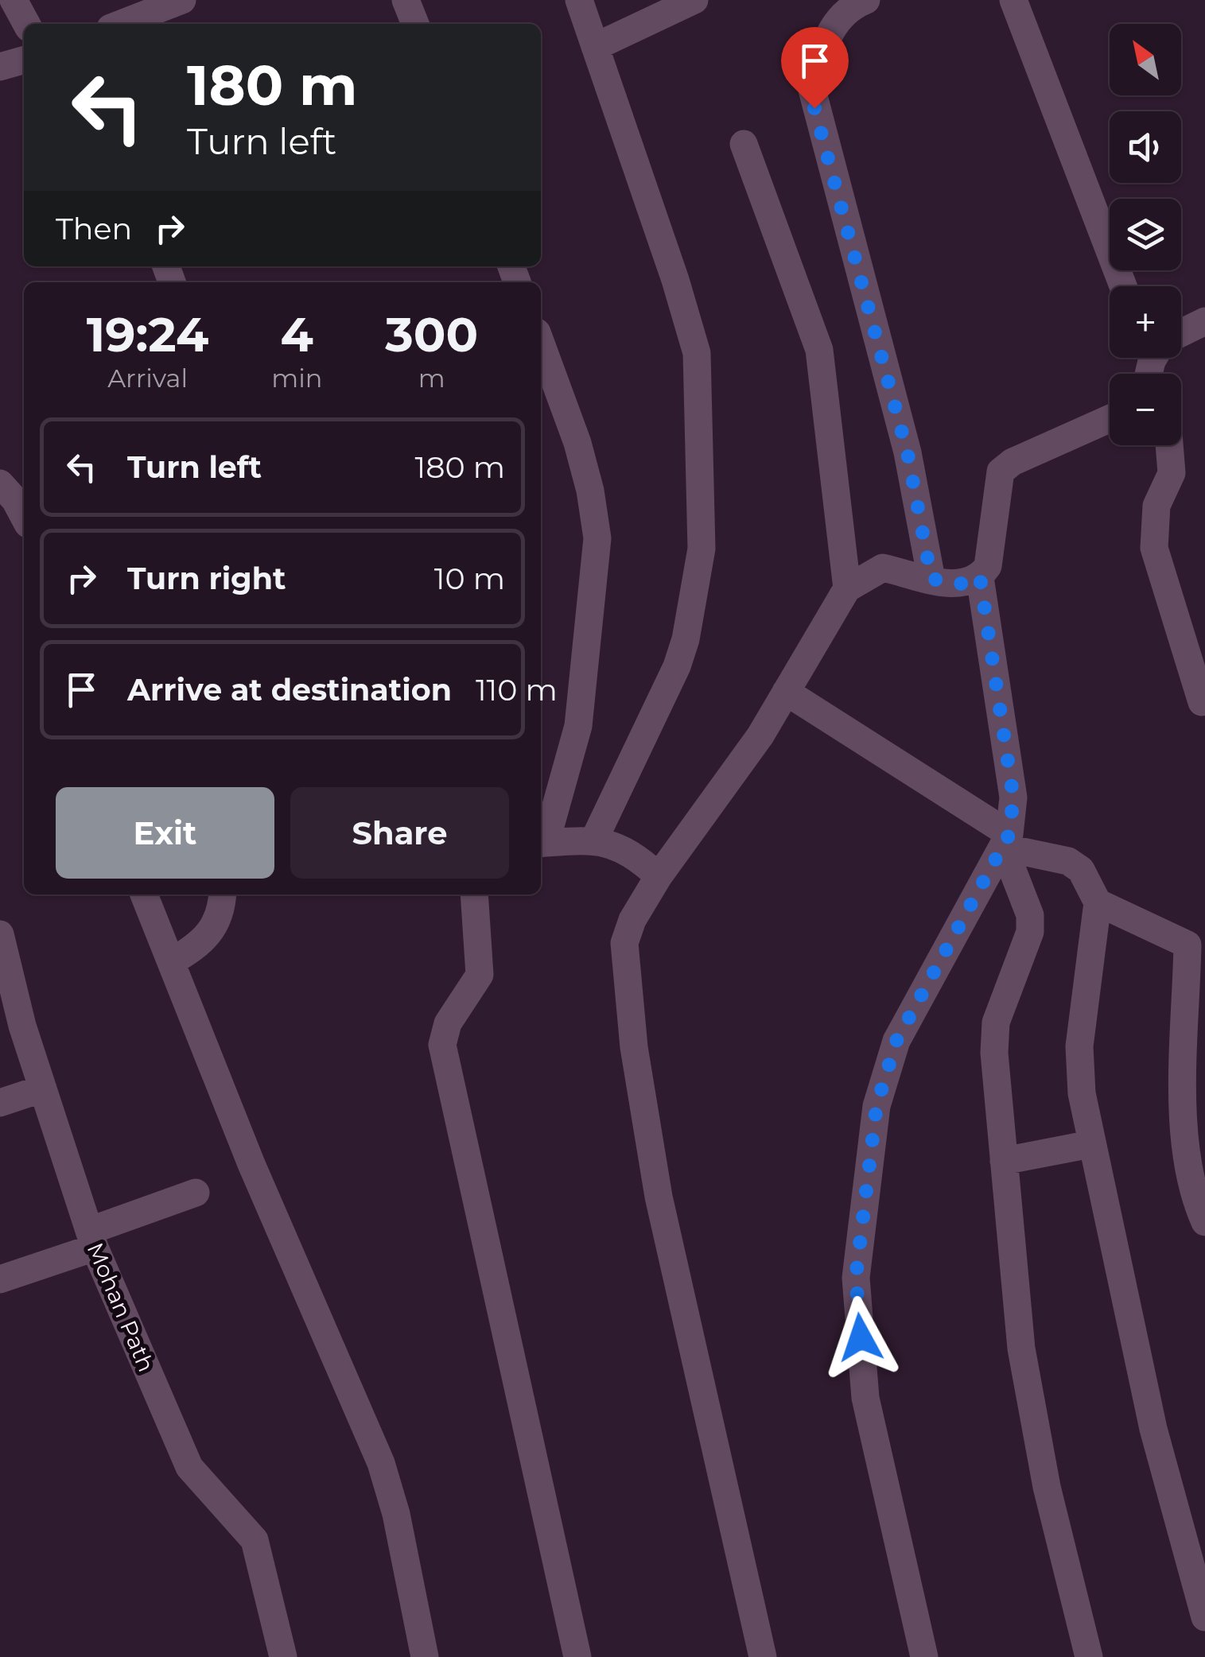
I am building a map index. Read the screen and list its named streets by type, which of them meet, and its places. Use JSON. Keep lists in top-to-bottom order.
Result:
{
  "streets": {
    "street": ["Mohan Path"]
  },
  "north": "top left",
  "page": {
    "map_buttons": ["+", "−"],
    "turn": ["180 m", "Turn left"],
    "then": "Then",
    "eta": [
      "19:24",
      "Arrival",
      "4",
      "min",
      "300",
      "m"
    ],
    "list": [
      {
        "name": "Turn left",
        "value": "180 m"
      },
      {
        "name": "Turn right",
        "value": "10 m"
      },
      {
        "name": "Arrive at destination",
        "value": "110 m"
      }
    ],
    "buttons": ["Exit", "Share"]
  }
}
